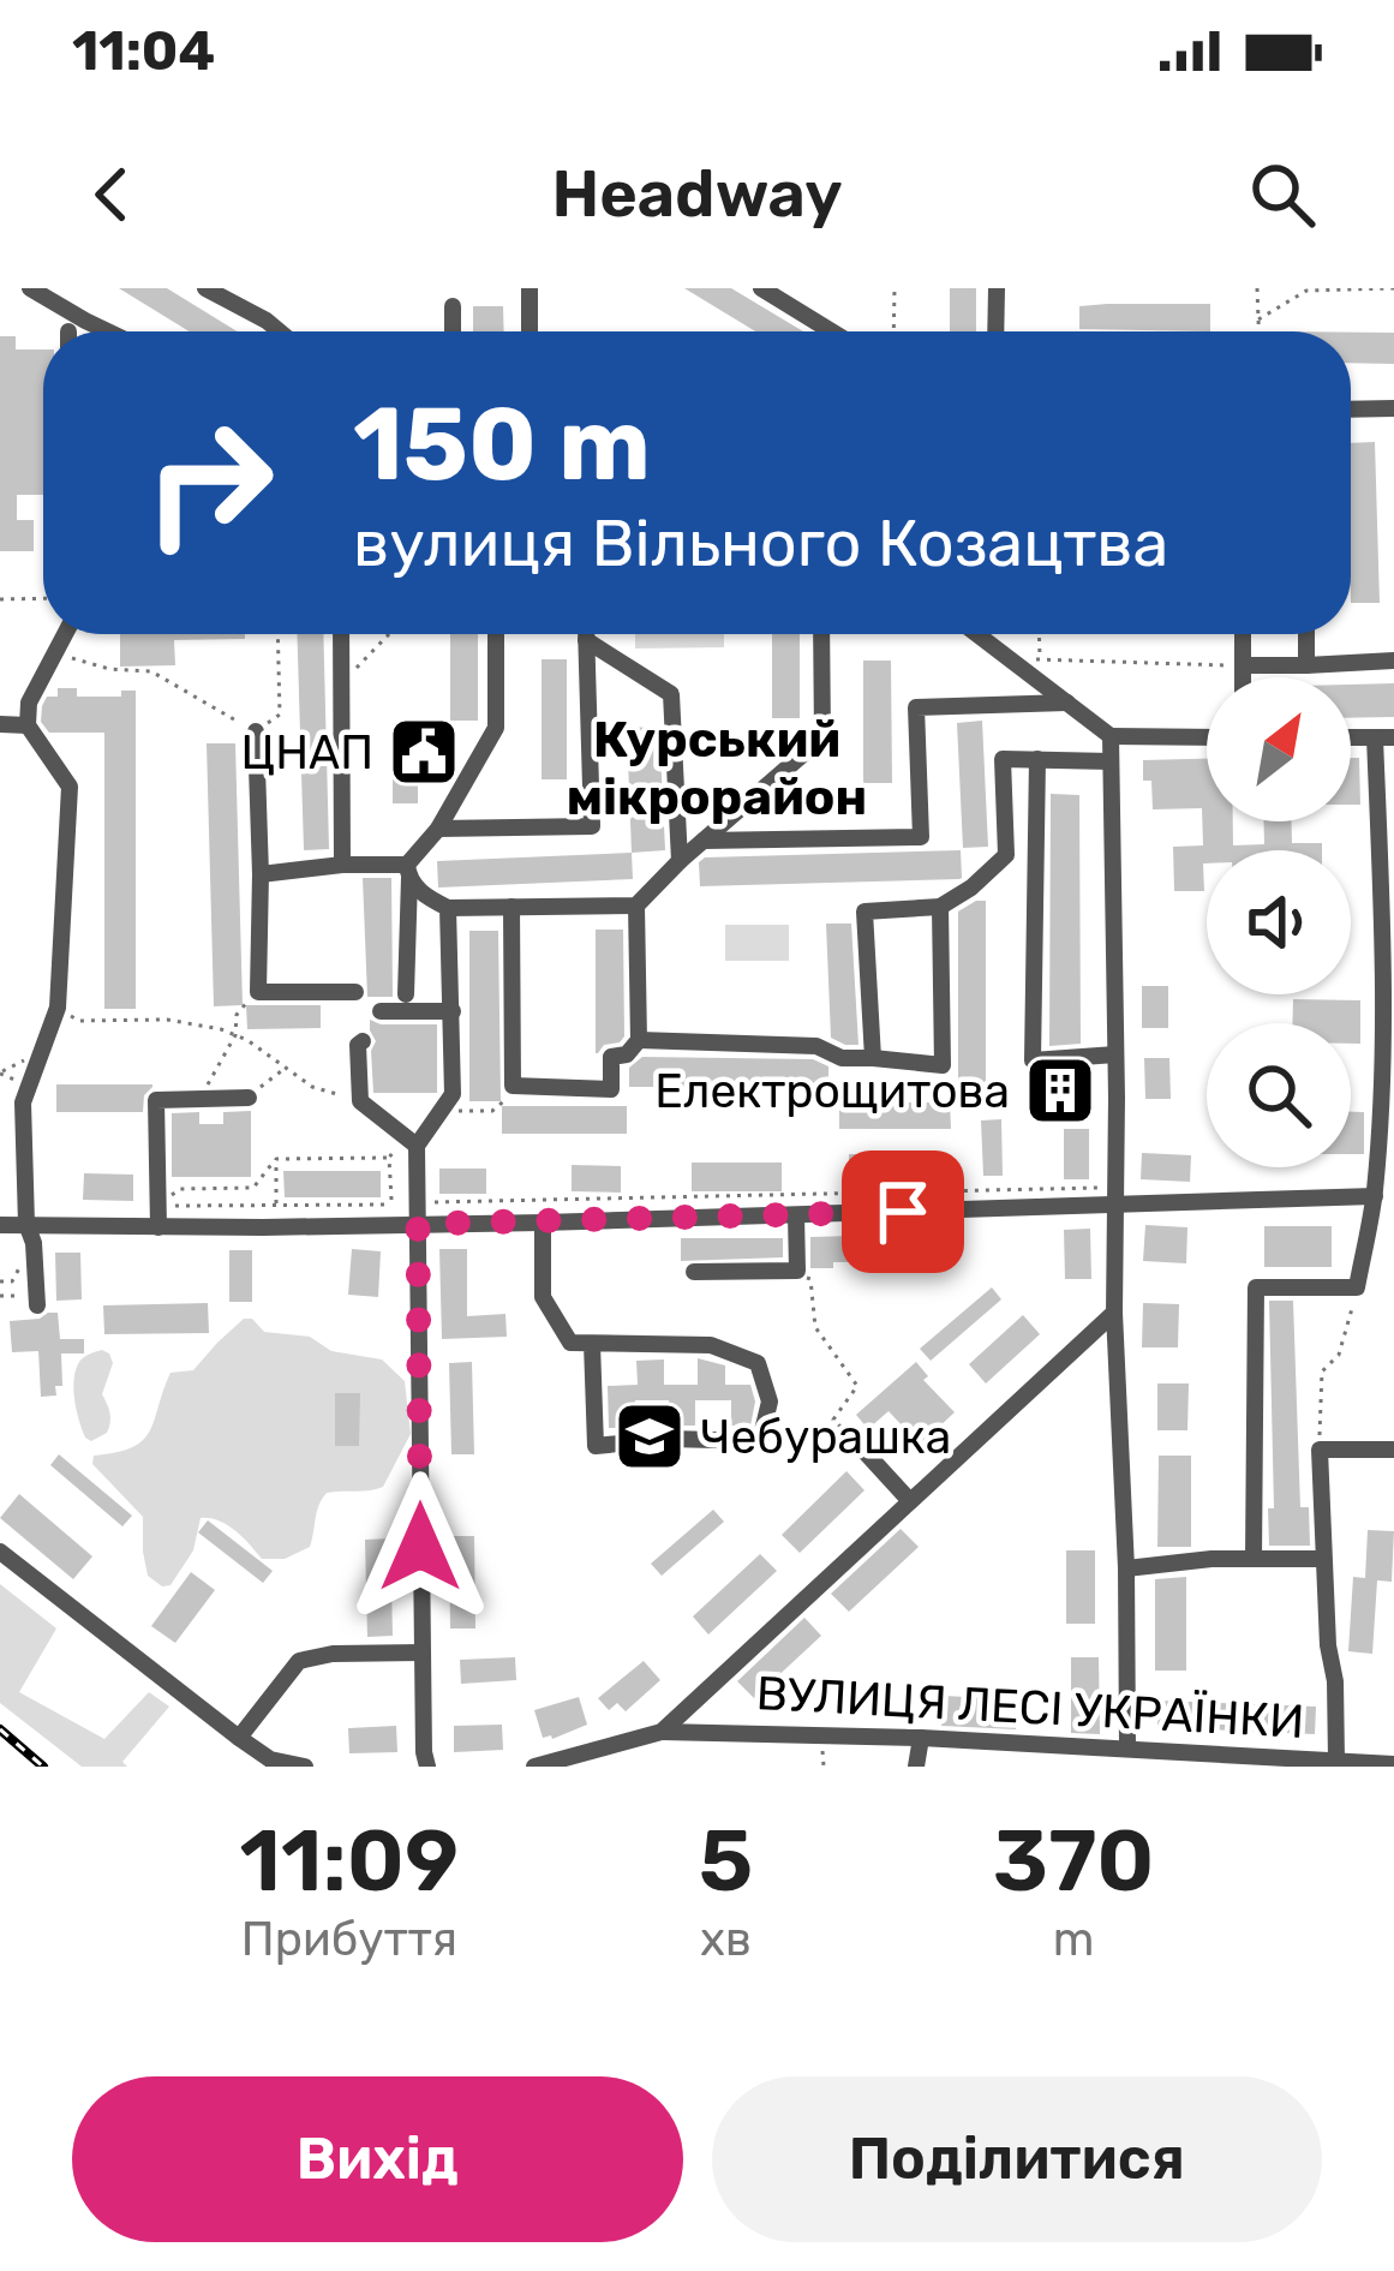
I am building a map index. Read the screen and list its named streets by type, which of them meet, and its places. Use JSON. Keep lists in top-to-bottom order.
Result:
{
  "streets": {
    "street": ["ВУЛИЦЯ ЛЕСІ УКРАЇНКИ"]
  },
  "districts": ["Курський мікрорайон"],
  "places": {
    "public building": ["ЦНАП"],
    "building": ["Електрощитова"],
    "school or university": ["Чебурашка"]
  },
  "north": "top right",
  "page": {
    "status": "11:04",
    "header": "Headway",
    "turn": ["150 m", "вулиця Вільного Козацтва"],
    "eta": [
      "11:09",
      "Прибуття",
      "5",
      "хв",
      "370",
      "m"
    ],
    "buttons": ["Вихід", "Поділитися"]
  }
}
